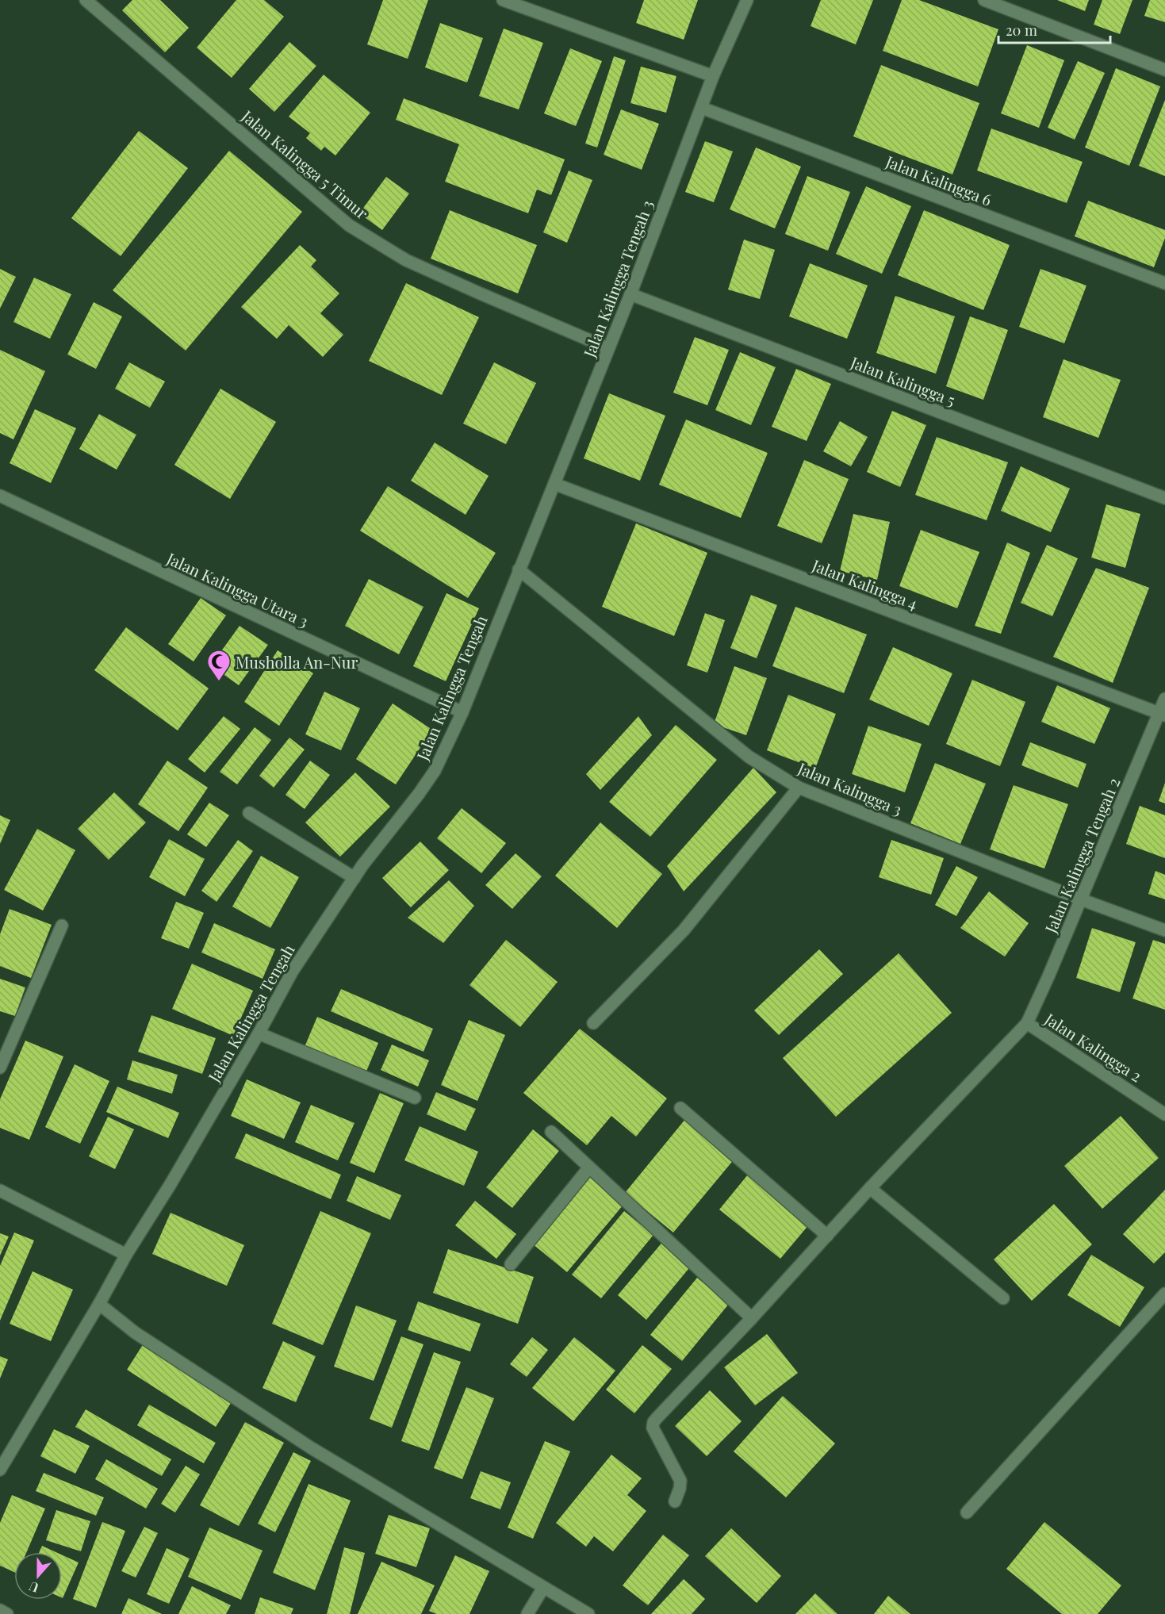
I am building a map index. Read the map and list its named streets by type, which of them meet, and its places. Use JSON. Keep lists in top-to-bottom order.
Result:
{
  "streets": {
    "street": [
      "Jalan Kalingga 5 Timur",
      "Jalan Kalingga 6",
      "Jalan Kalingga Tengah 3",
      "Jalan Kalingga 5",
      "Jalan Kalingga 4",
      "Jalan Kalingga Utara 3",
      "Jalan Kalingga Tengah",
      "Jalan Kalingga 3",
      "Jalan Kalingga Tengah 2",
      "Jalan Kalingga 2"
    ]
  },
  "crossings": [
    ["Jalan Kalingga 5 Timur", "Jalan Kalingga Tengah 3"],
    ["Jalan Kalingga 6", "Jalan Kalingga Tengah 3"],
    ["Jalan Kalingga Tengah 3", "Jalan Kalingga 5"],
    ["Jalan Kalingga Tengah 3", "Jalan Kalingga 4"],
    ["Jalan Kalingga Tengah 3", "Jalan Kalingga Tengah"],
    ["Jalan Kalingga Tengah 3", "Jalan Kalingga 3"],
    ["Jalan Kalingga 4", "Jalan Kalingga Tengah 2"],
    ["Jalan Kalingga Utara 3", "Jalan Kalingga Tengah"],
    ["Jalan Kalingga Tengah", "Jalan Kalingga 3"],
    ["Jalan Kalingga 3", "Jalan Kalingga Tengah 2"],
    ["Jalan Kalingga Tengah 2", "Jalan Kalingga 2"]
  ],
  "places": {
    "mosque": ["Musholla An-Nur"]
  },
  "scale_bar": "20 m",
  "north": "bottom"
}
